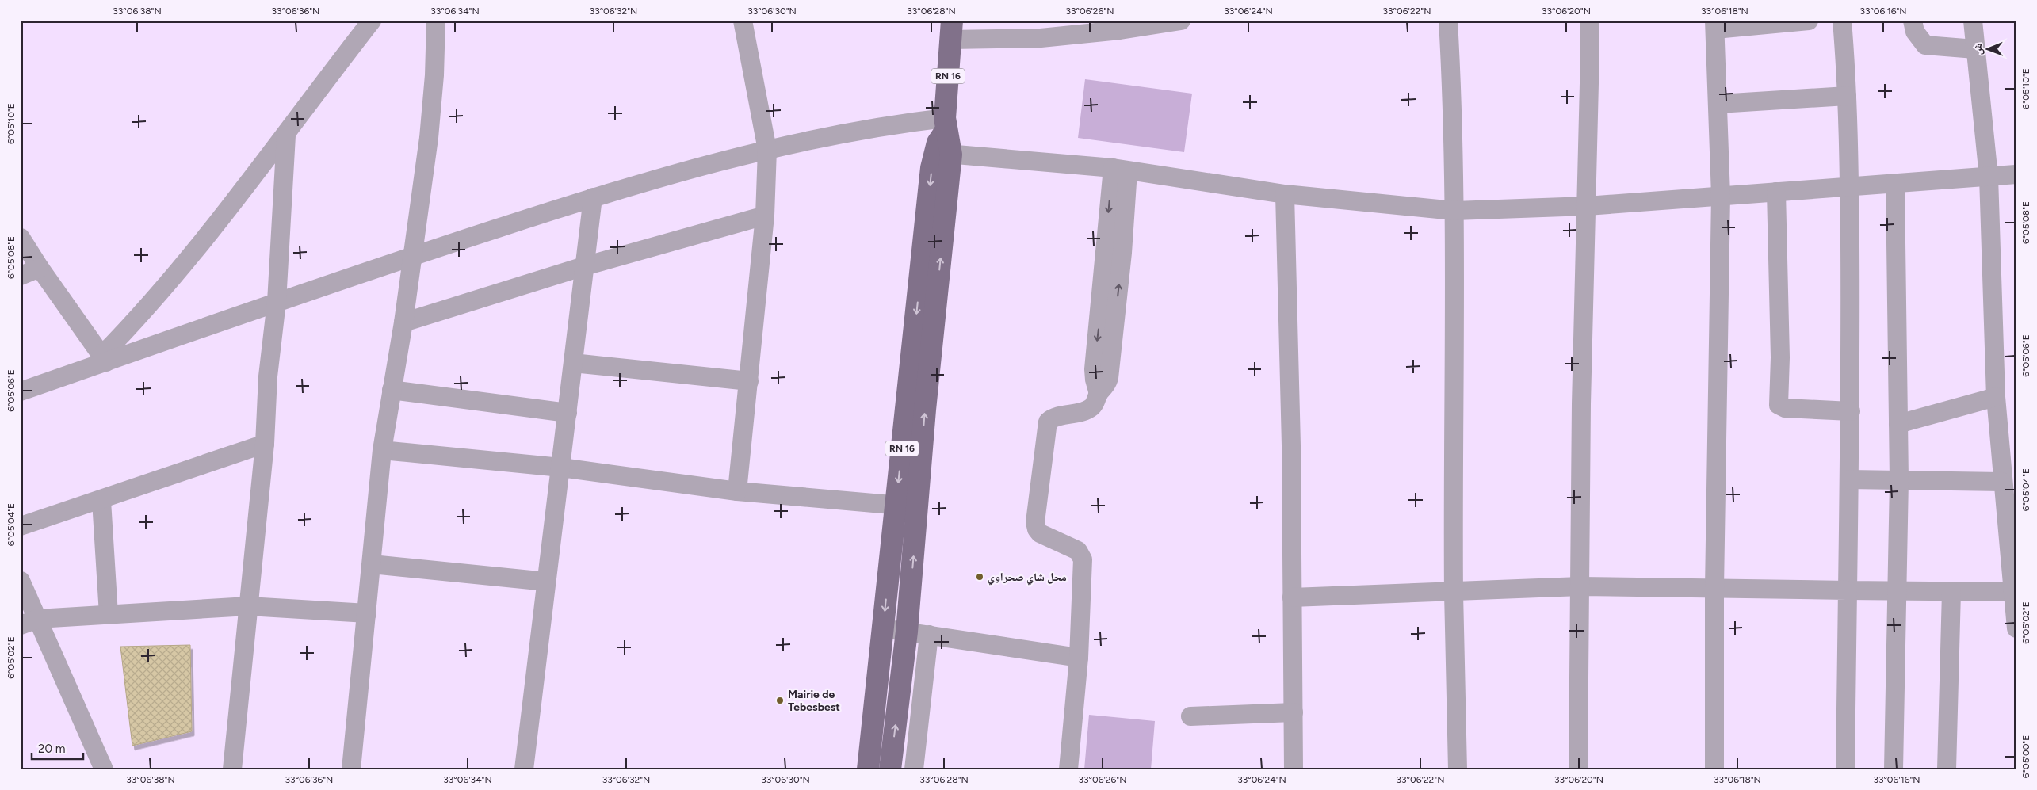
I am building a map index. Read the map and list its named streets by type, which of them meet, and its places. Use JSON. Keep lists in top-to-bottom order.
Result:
{
  "streets": {
    "main road": ["RN 16"]
  },
  "places": ["محل شاي صحراوي", "Mairie de Tebesbest"],
  "scale_bar": "20 m",
  "north": "left",
  "coordinates": [
    "33°06'38\"N",
    "33°06'36\"N",
    "33°06'34\"N",
    "33°06'32\"N",
    "33°06'30\"N",
    "33°06'28\"N",
    "33°06'26\"N",
    "33°06'24\"N",
    "33°06'22\"N",
    "33°06'20\"N",
    "33°06'18\"N",
    "33°06'16\"N",
    "6°05'10\"E",
    "6°05'08\"E",
    "6°05'06\"E",
    "6°05'04\"E",
    "6°05'02\"E",
    "6°05'00\"E"
  ]
}
